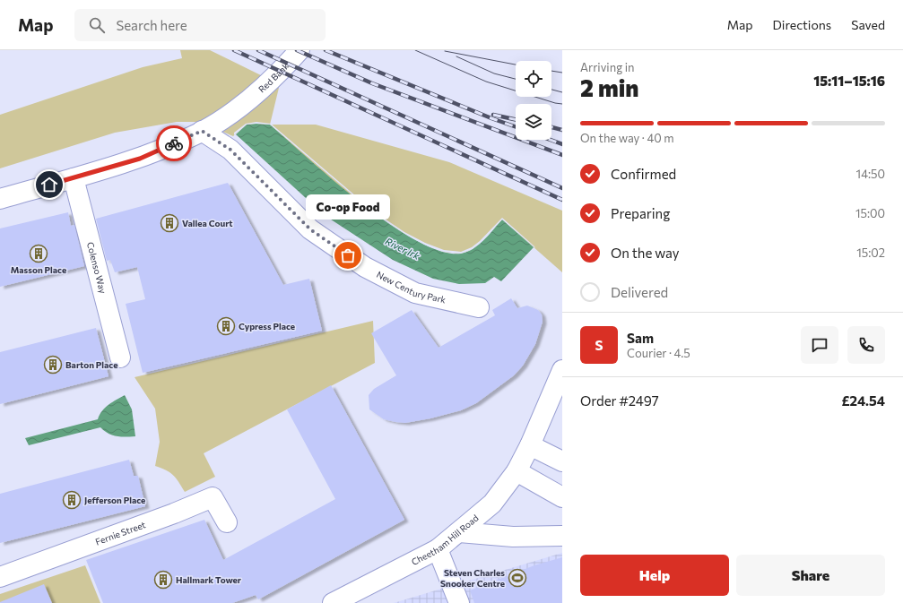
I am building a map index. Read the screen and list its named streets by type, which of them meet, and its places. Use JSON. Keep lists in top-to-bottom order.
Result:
{
  "streets": {
    "main road": [
      "Red Bank",
      "Colenso Way",
      "New Century Park",
      "Fernie Street",
      "Cheetham Hill Road"
    ]
  },
  "crossings": [
    ["Red Bank", "New Century Park"]
  ],
  "water": ["River Irk"],
  "places": {
    "building": [
      "Vallea Court",
      "Masson Place",
      "Cypress Place",
      "Barton Place",
      "Jefferson Place",
      "Hallmark Tower"
    ],
    "other": ["Co-op Food"],
    "sports": ["Steven Charles Snooker Centre"]
  },
  "page": {
    "header": "Map",
    "search": "Search here",
    "nav": ["Map", "Directions", "Saved"],
    "heading": ["2 min", "Arriving in", "15:11–15:16"],
    "panel": [
      "Sam",
      "Courier · 4.5",
      "Order #2497",
      "£24.54"
    ],
    "bar": "On the way · 40 m",
    "list": [
      ["Confirmed", "14:50"],
      ["Preparing", "15:00"],
      ["On the way", "15:02"],
      "Delivered"
    ],
    "bubble": "Co-op Food",
    "round": "S",
    "buttons": ["Help", "Share"]
  }
}
